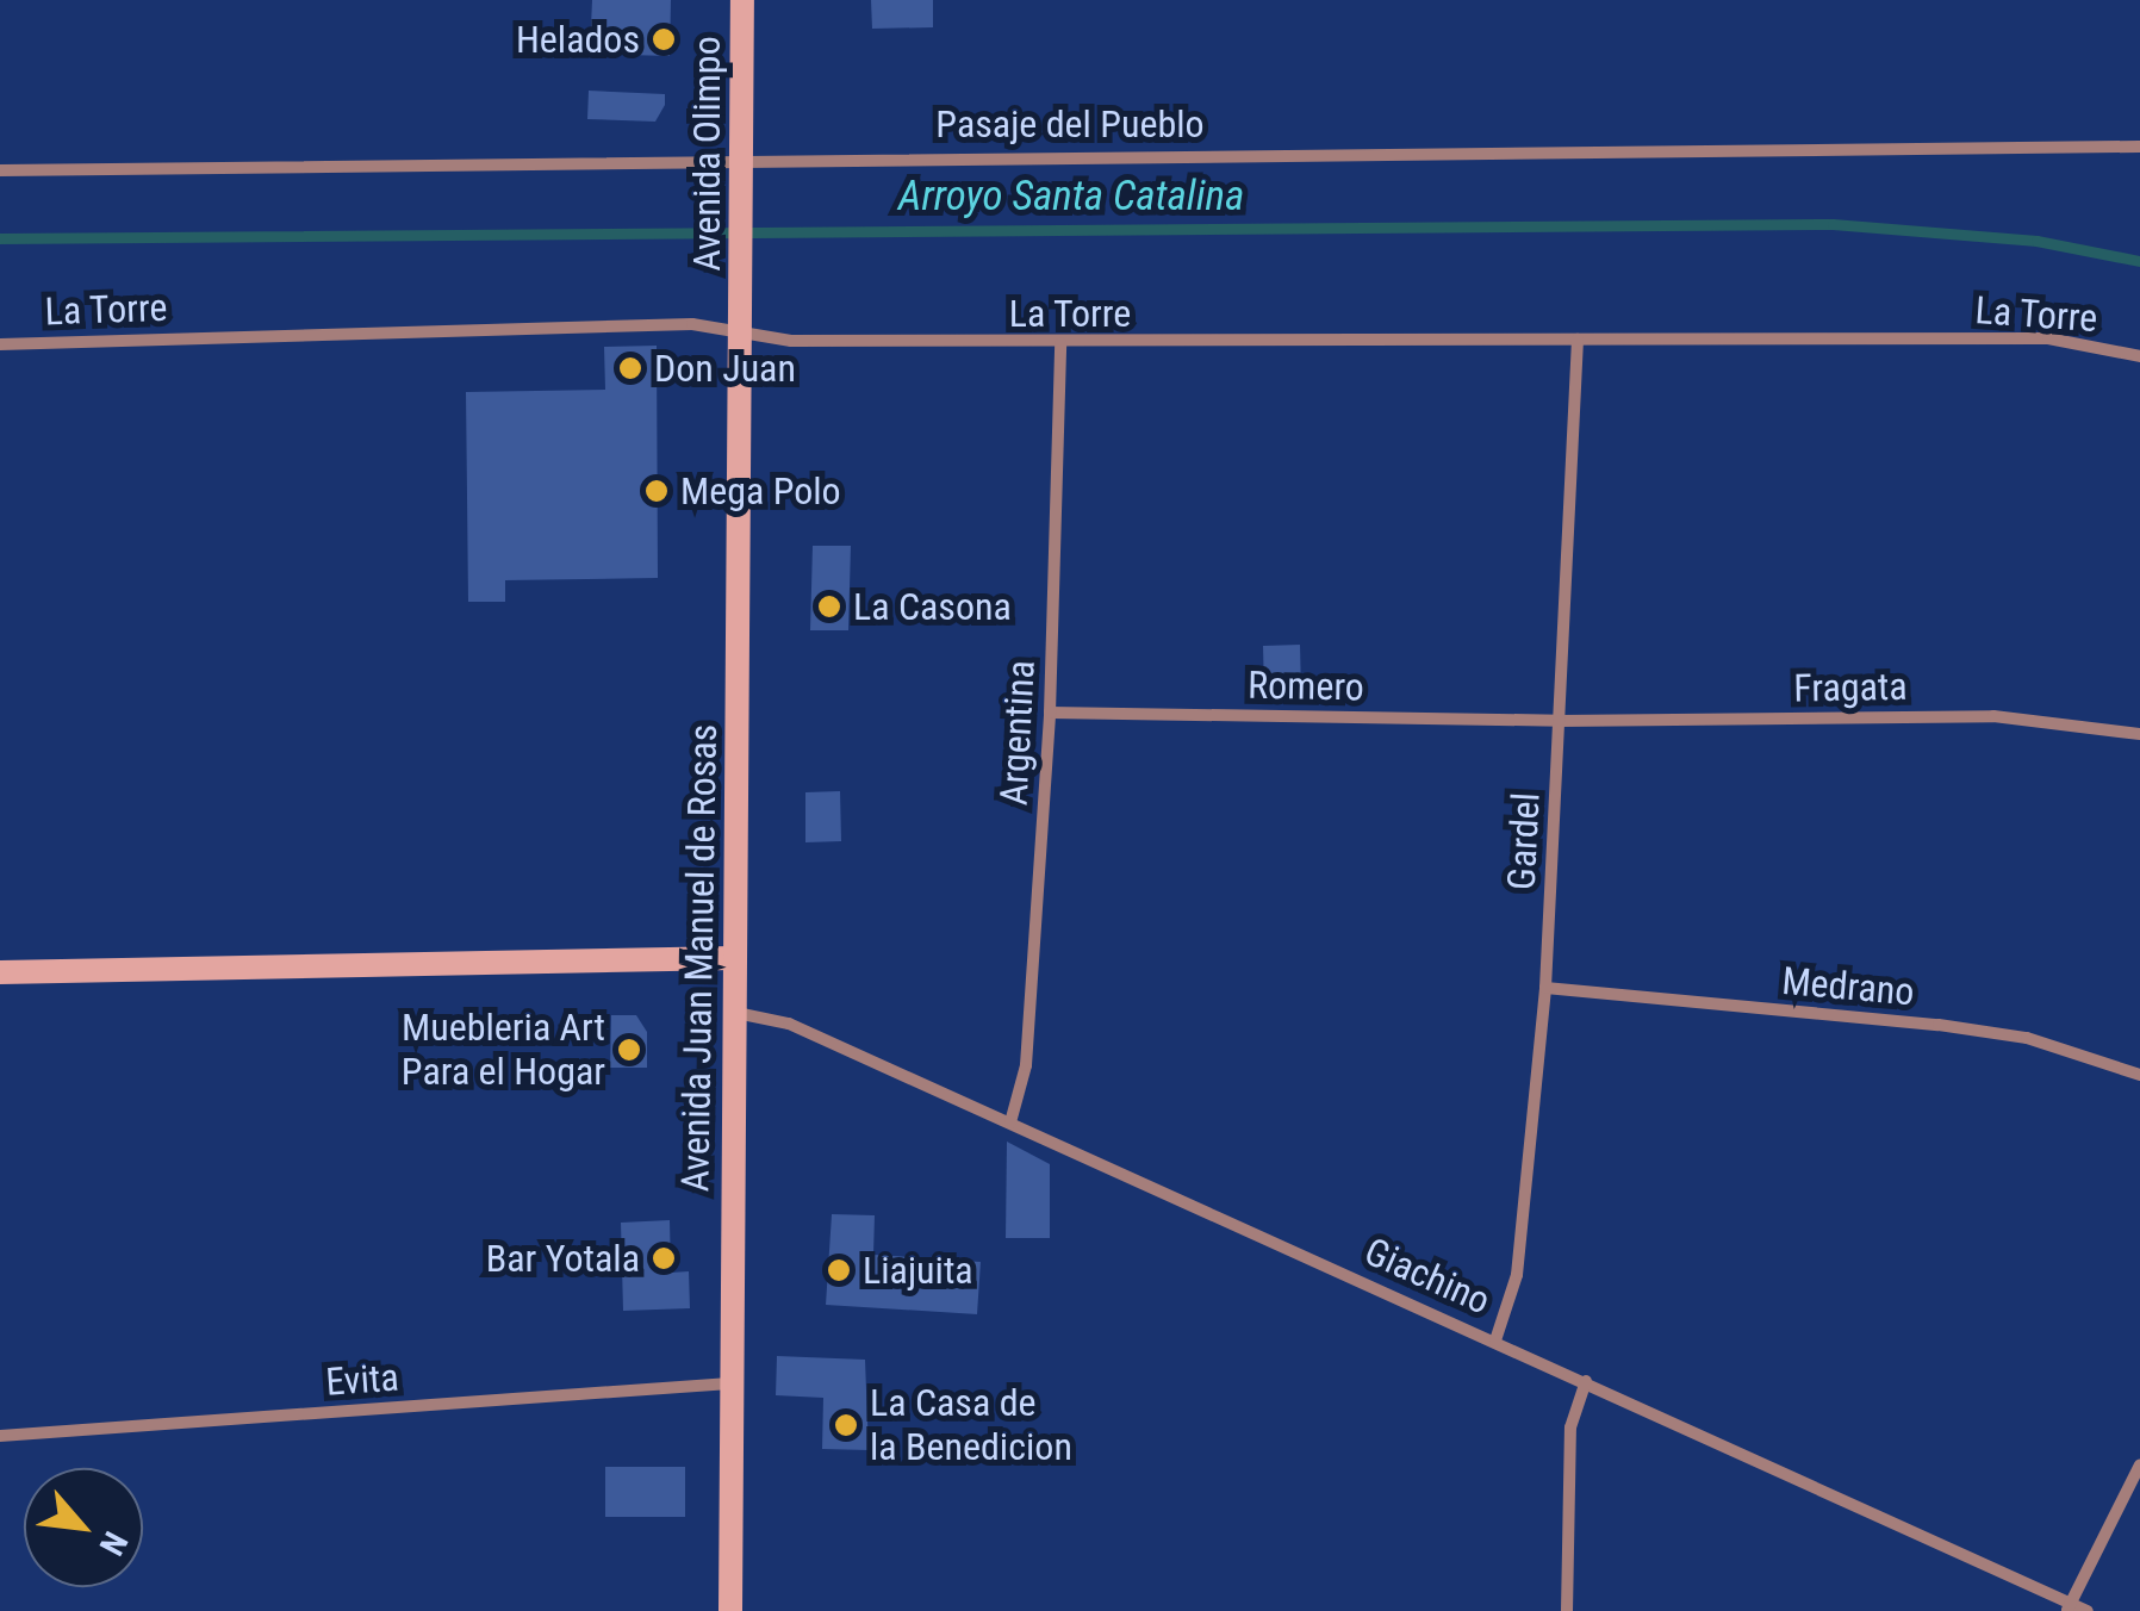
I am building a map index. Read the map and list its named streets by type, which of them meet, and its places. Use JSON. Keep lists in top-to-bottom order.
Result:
{
  "streets": {
    "street": [
      "Pasaje del Pueblo",
      "Avenida Olimpo",
      "La Torre",
      "Romero",
      "Fragata",
      "Argentina",
      "Gardel",
      "Avenida Juan Manuel de Rosas",
      "Medrano",
      "Giachino",
      "Evita"
    ]
  },
  "crossings": [
    ["Pasaje del Pueblo", "Avenida Olimpo"],
    ["Avenida Olimpo", "Avenida Juan Manuel de Rosas"],
    ["La Torre", "Argentina"],
    ["La Torre", "Gardel"],
    ["La Torre", "Avenida Juan Manuel de Rosas"],
    ["Romero", "Fragata"],
    ["Romero", "Argentina"],
    ["Romero", "Gardel"],
    ["Fragata", "Gardel"],
    ["Argentina", "Giachino"],
    ["Gardel", "Medrano"],
    ["Gardel", "Giachino"],
    ["Avenida Juan Manuel de Rosas", "Giachino"],
    ["Avenida Juan Manuel de Rosas", "Evita"]
  ],
  "water": ["Arroyo Santa Catalina"],
  "places": [
    "Helados",
    "Don Juan",
    "Mega Polo",
    "La Casona",
    "Muebleria Art Para el Hogar",
    "Bar Yotala",
    "Liajuita",
    "La Casa de la Benedicion"
  ],
  "north": "bottom right"
}
